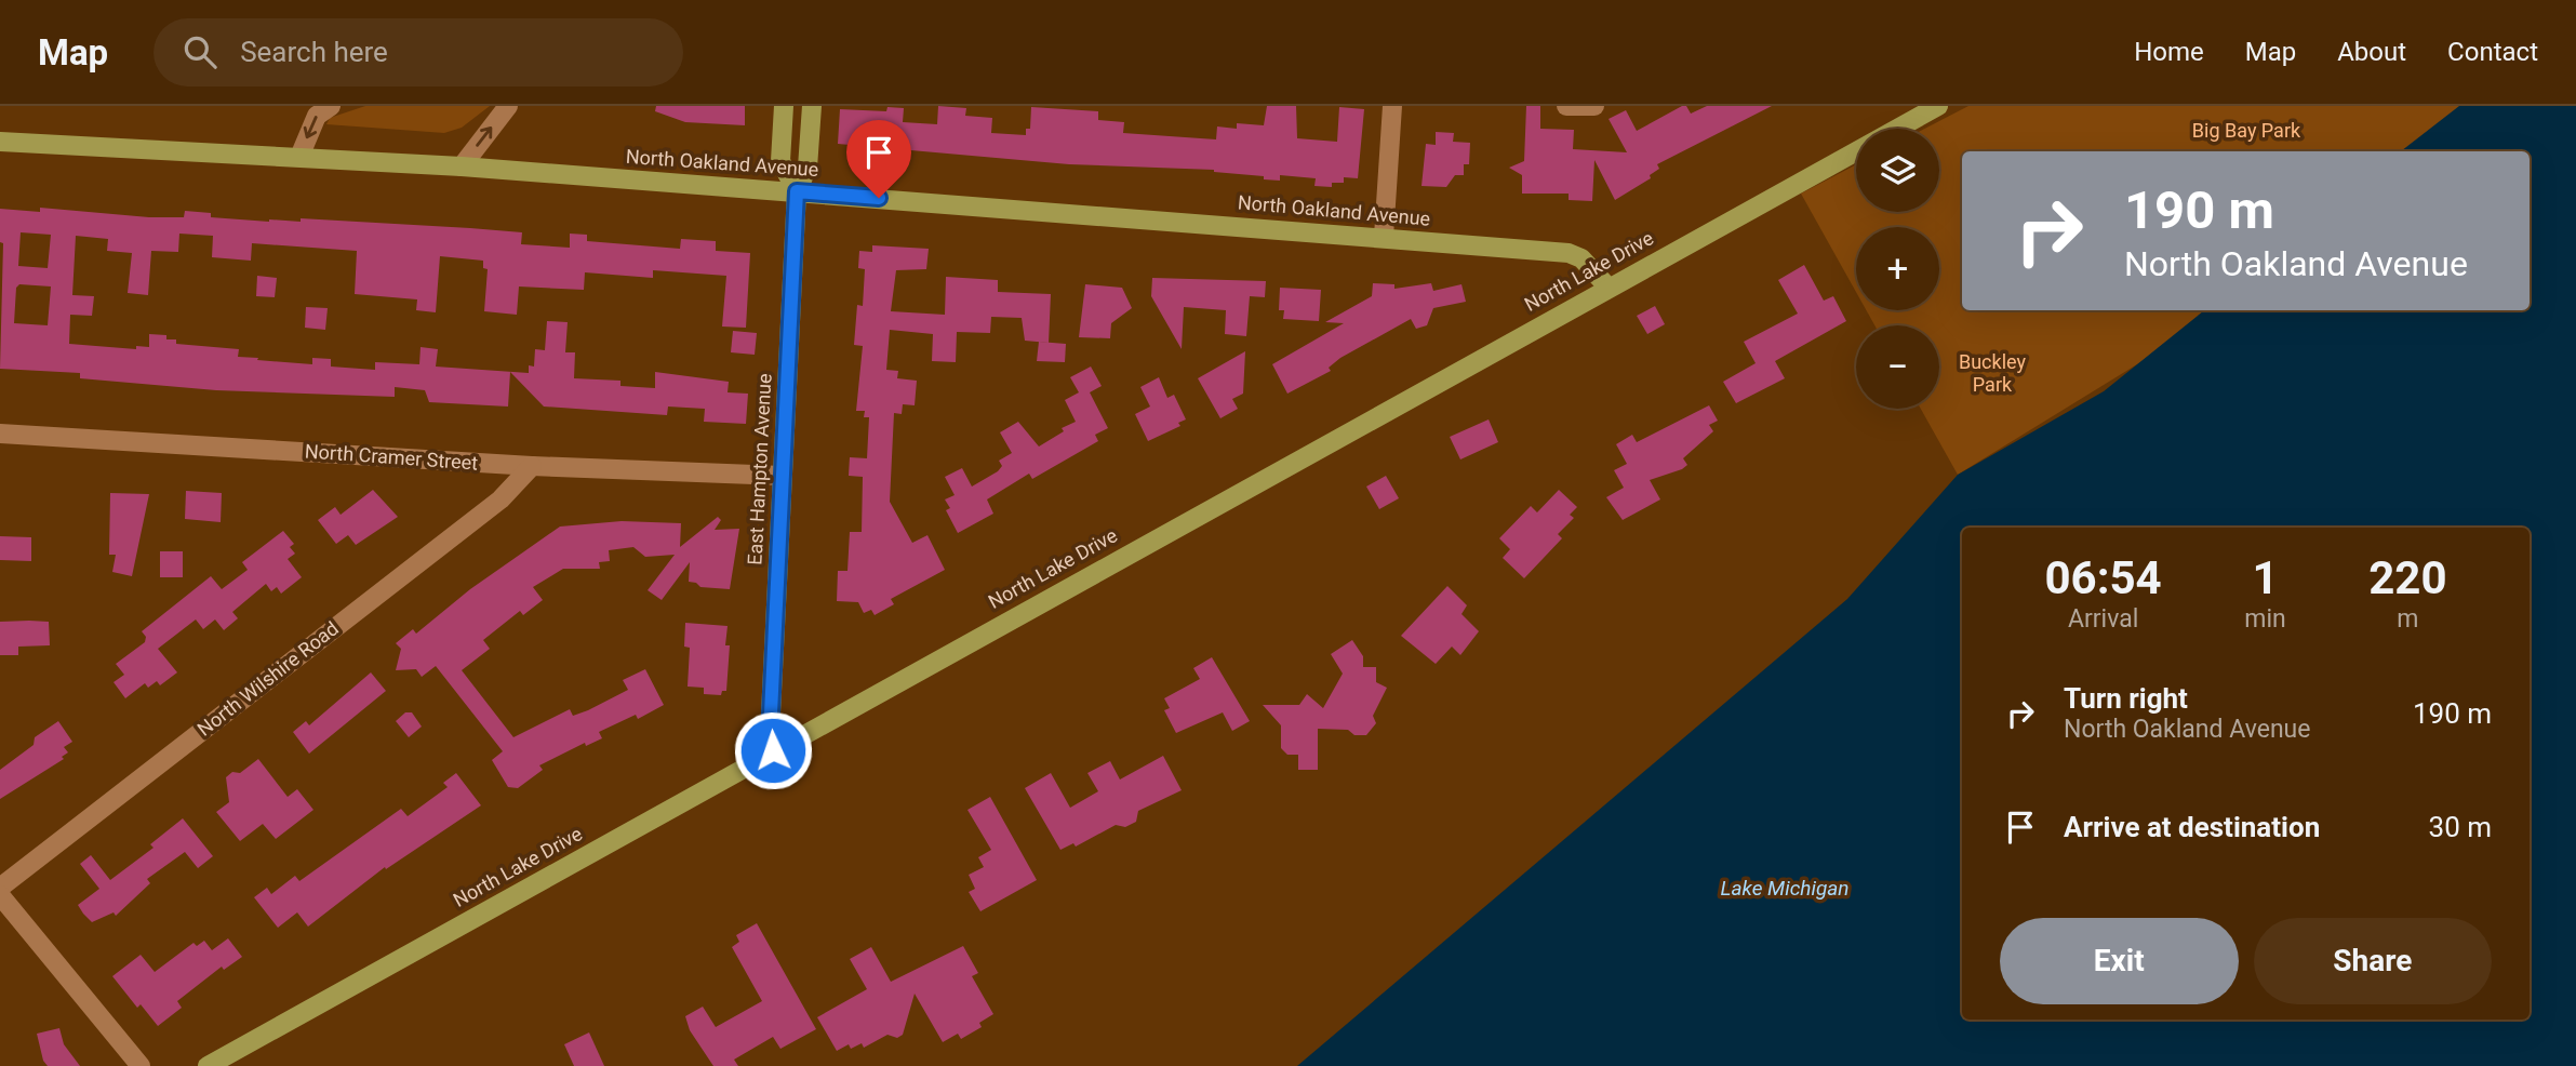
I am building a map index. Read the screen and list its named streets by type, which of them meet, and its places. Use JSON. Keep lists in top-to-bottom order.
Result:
{
  "streets": {
    "main road": ["North Oakland Avenue", "North Lake Drive", "East Hampton Avenue"],
    "street": ["North Cramer Street", "North Wilshire Road"]
  },
  "crossings": [
    ["North Oakland Avenue", "North Lake Drive"],
    ["North Oakland Avenue", "East Hampton Avenue"],
    ["North Lake Drive", "East Hampton Avenue"],
    ["North Cramer Street", "East Hampton Avenue"],
    ["North Cramer Street", "North Wilshire Road"]
  ],
  "water": ["Lake Michigan"],
  "parks": ["Big Bay Park", "Buckley Park"],
  "page": {
    "header": "Map",
    "search": "Search here",
    "nav": [
      "Home",
      "Map",
      "About",
      "Contact"
    ],
    "map_buttons": ["+", "−"],
    "turn": ["190 m", "North Oakland Avenue"],
    "eta": [
      "06:54",
      "Arrival",
      "1",
      "min",
      "220",
      "m"
    ],
    "list": [
      {
        "name": "Turn right",
        "note": "North Oakland Avenue",
        "value": "190 m"
      },
      {
        "name": "Arrive at destination",
        "value": "30 m"
      }
    ],
    "buttons": ["Exit", "Share"]
  }
}
